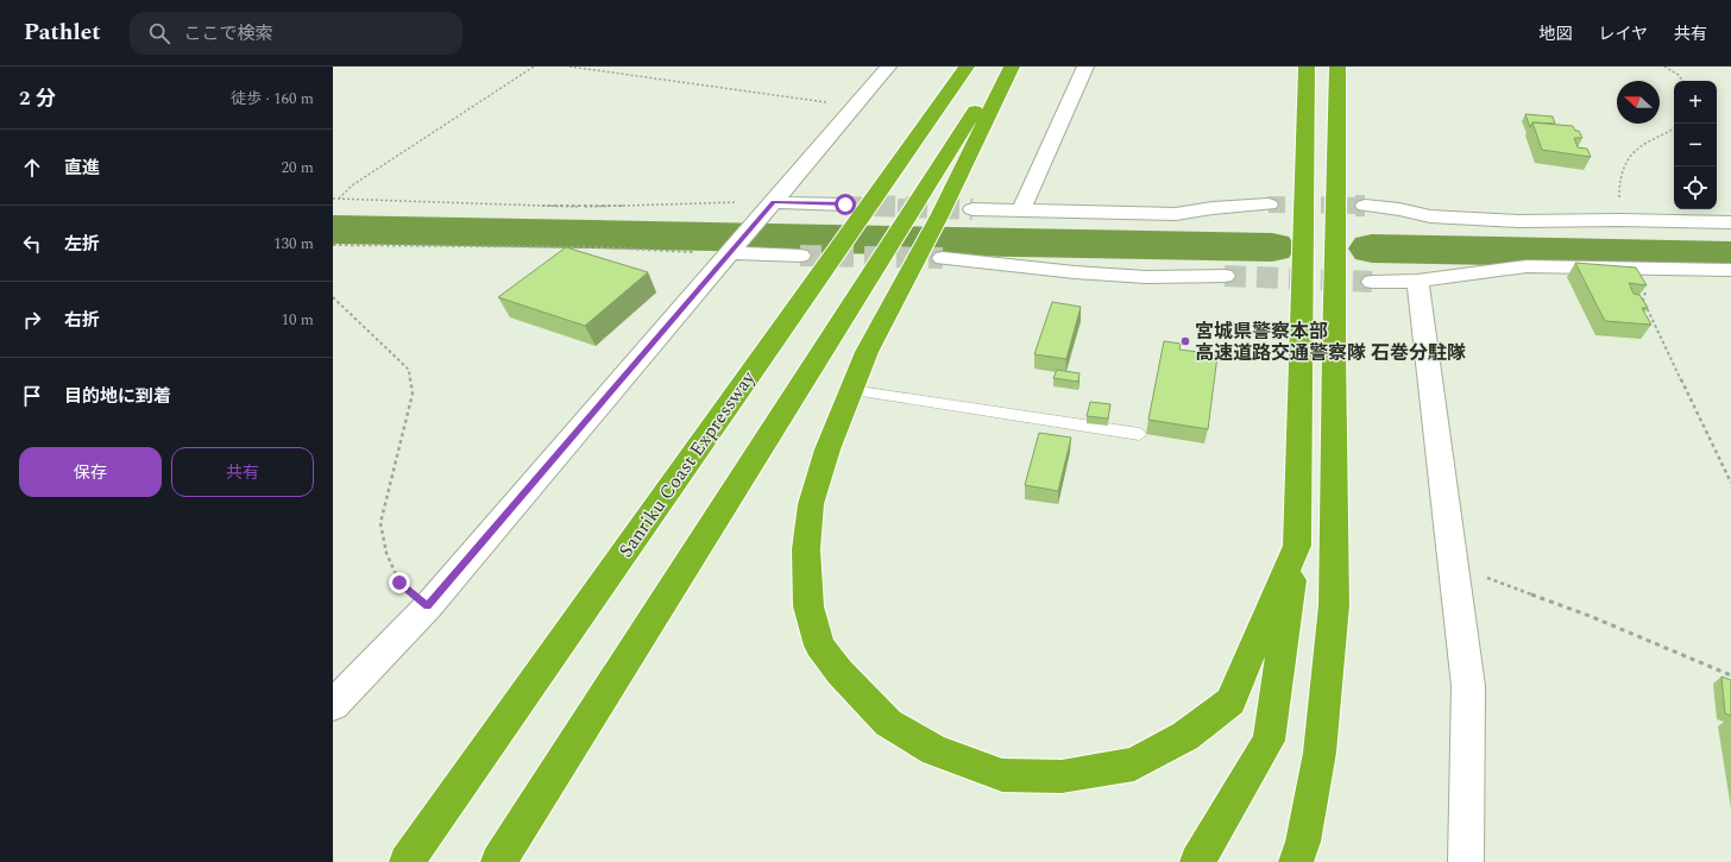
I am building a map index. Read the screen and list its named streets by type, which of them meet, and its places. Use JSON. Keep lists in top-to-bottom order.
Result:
{
  "streets": {
    "highway": ["Sanriku Coast Expressway"]
  },
  "places": ["宮城県警察本部 高速道路交通警察隊 石巻分駐隊"],
  "north": "left",
  "page": {
    "header": "Pathlet",
    "search": "ここで検索",
    "nav": ["地図", "レイヤ", "共有"],
    "heading": ["2 分", "徒歩 · 160 m"],
    "map_buttons": ["+", "−"],
    "list": [
      ["直進", "20 m"],
      ["左折", "130 m"],
      ["右折", "10 m"],
      "目的地に到着"
    ],
    "buttons": ["保存", "共有"]
  }
}
